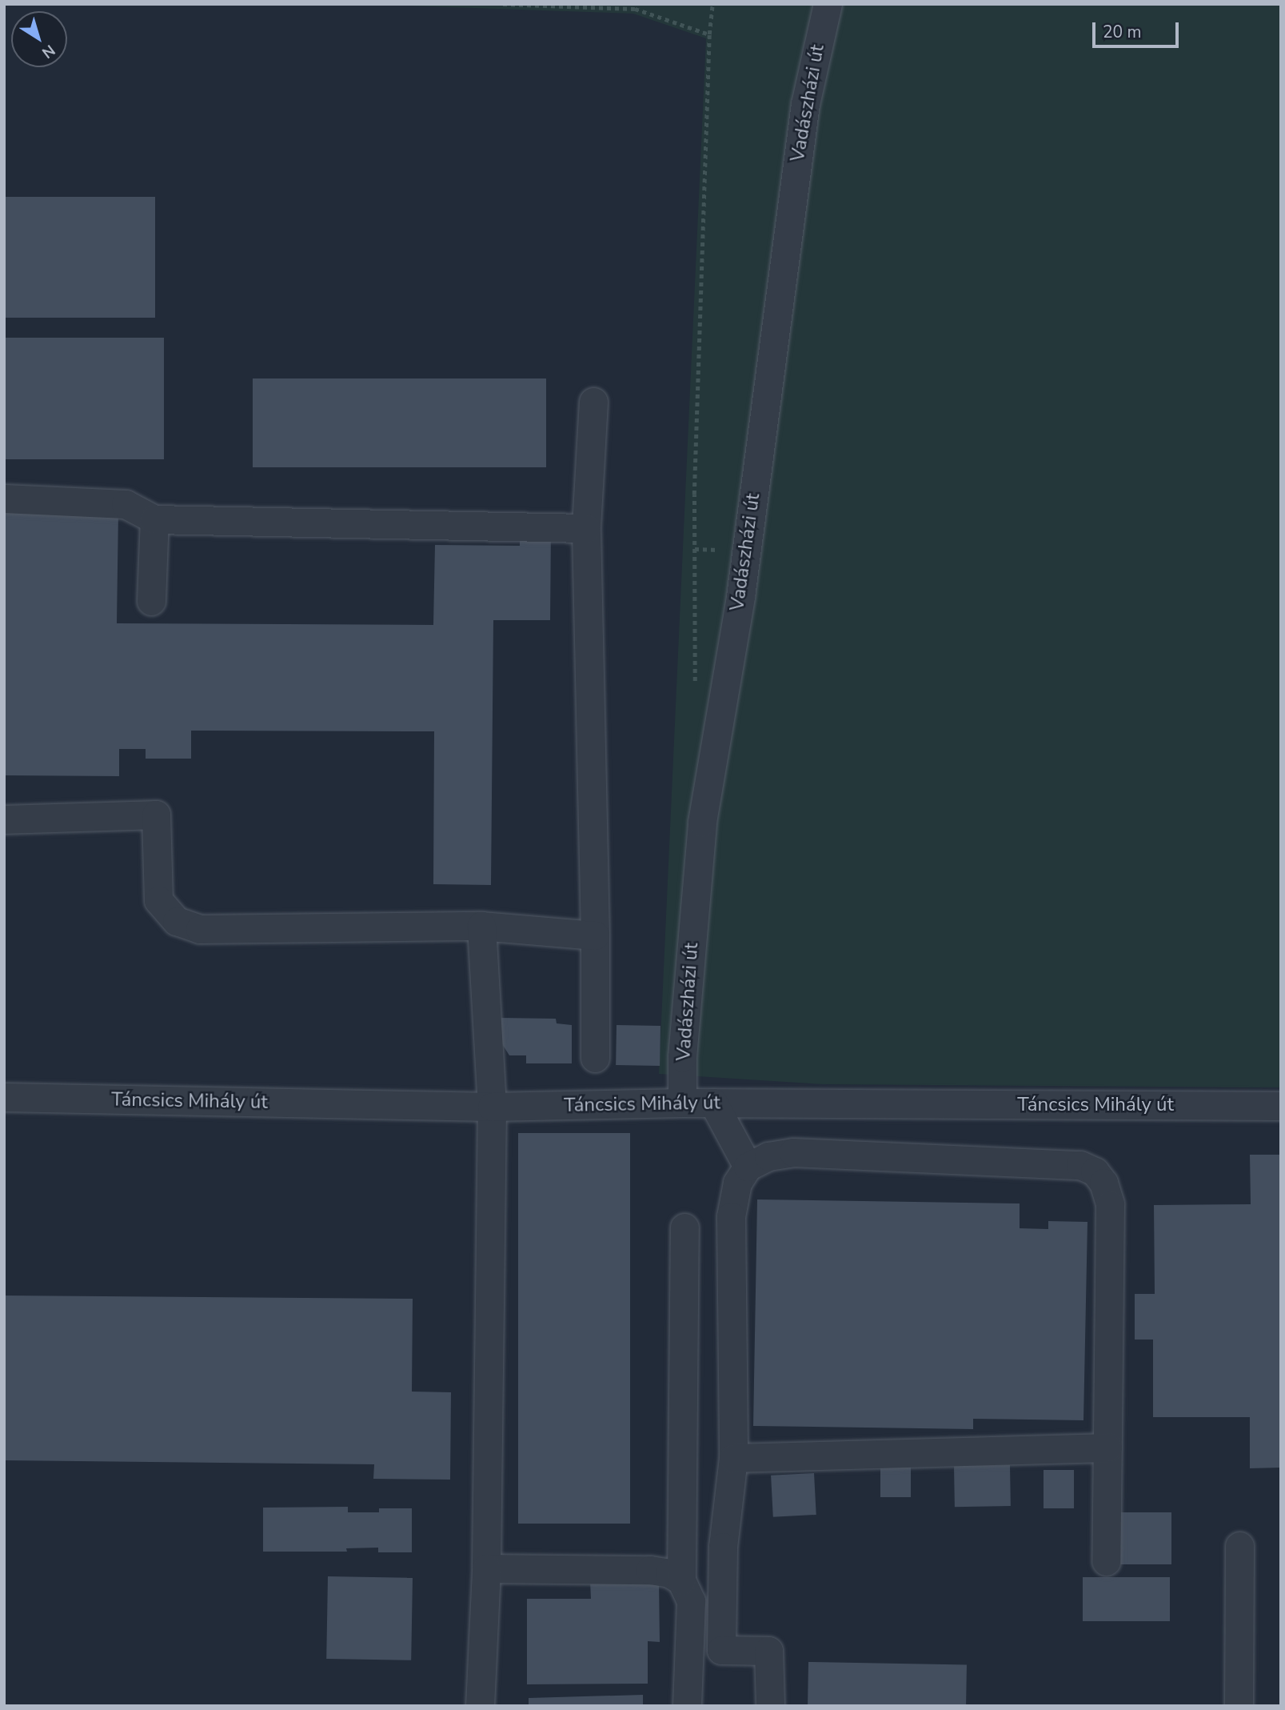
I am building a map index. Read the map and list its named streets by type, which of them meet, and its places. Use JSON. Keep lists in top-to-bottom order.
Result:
{
  "streets": {
    "street": ["Vadászházi út", "Táncsics Mihály út"]
  },
  "crossings": [
    ["Vadászházi út", "Táncsics Mihály út"]
  ],
  "scale_bar": "20 m",
  "north": "bottom right"
}
